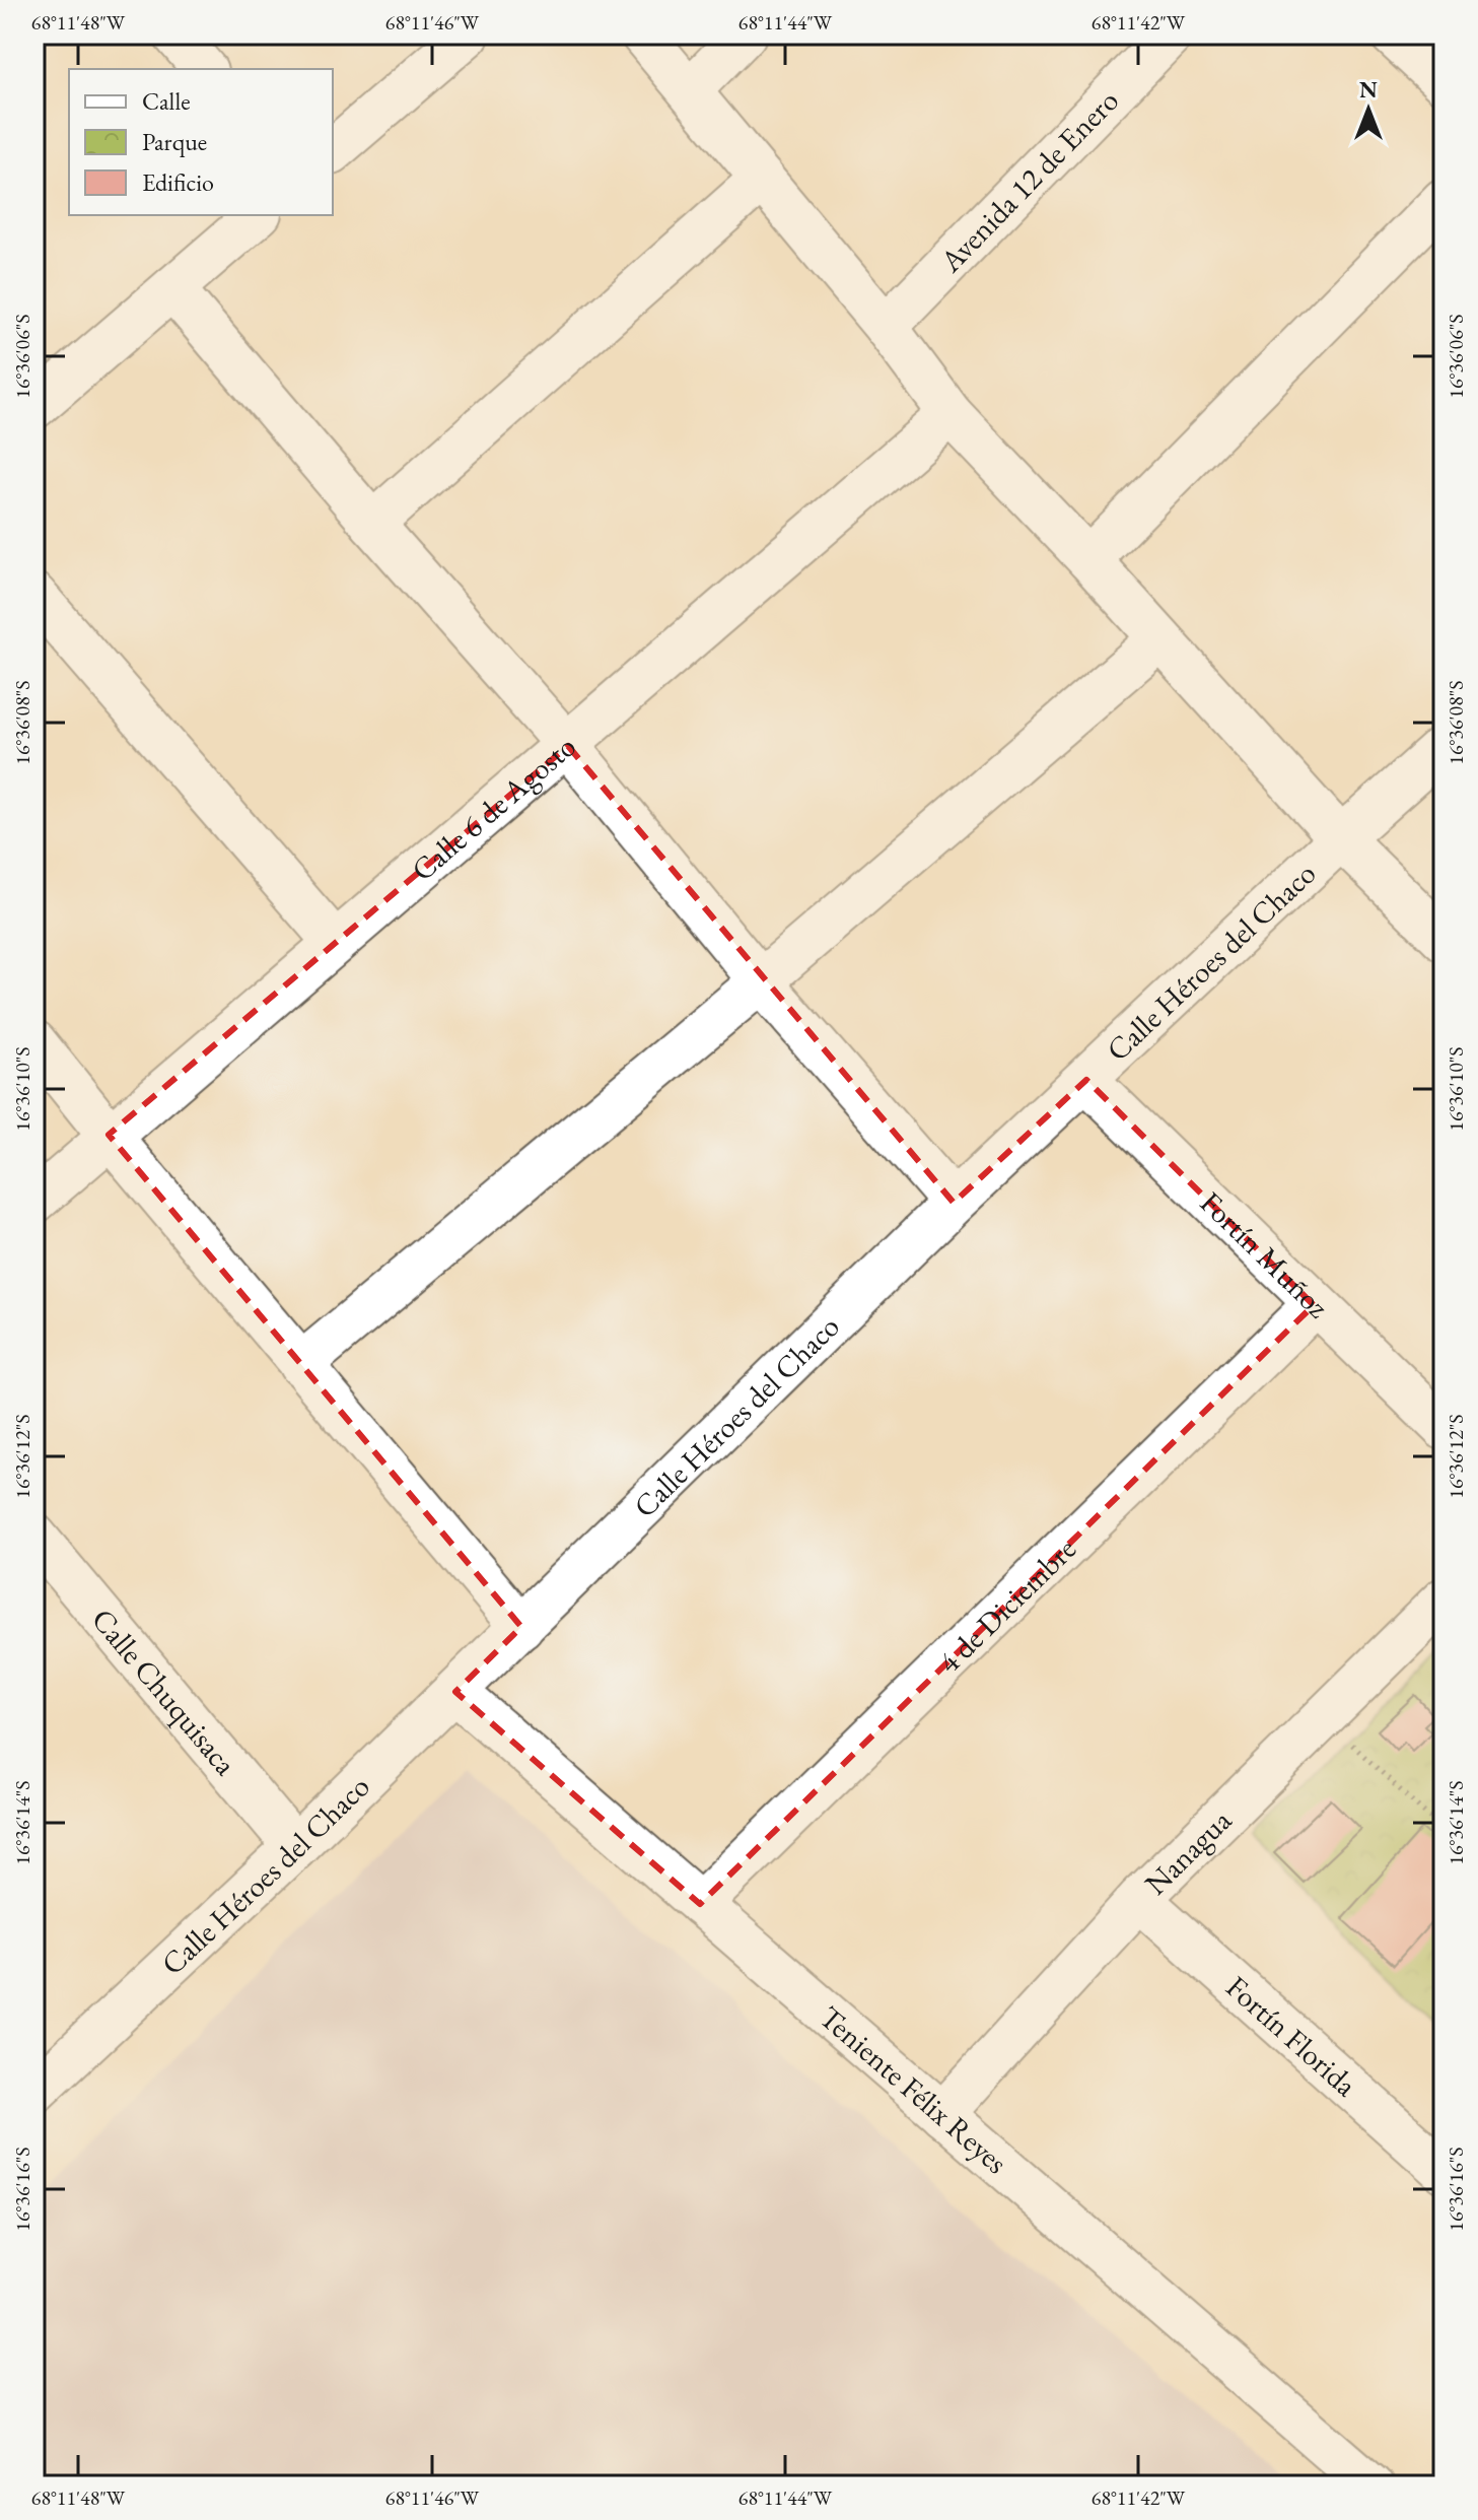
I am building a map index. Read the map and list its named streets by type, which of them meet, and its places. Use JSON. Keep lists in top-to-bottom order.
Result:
{
  "streets": {
    "street": [
      "Avenida 12 de Enero",
      "Calle 6 de Agosto",
      "Calle Héroes del Chaco",
      "Fortín Muñoz",
      "4 de Diciembre",
      "Calle Chuquisaca",
      "Nanagua",
      "Fortín Florida",
      "Teniente Félix Reyes"
    ]
  },
  "crossings": [
    ["Calle Héroes del Chaco", "Fortín Muñoz"],
    ["Calle Héroes del Chaco", "Calle Chuquisaca"],
    ["Calle Héroes del Chaco", "Teniente Félix Reyes"],
    ["Fortín Muñoz", "4 de Diciembre"],
    ["4 de Diciembre", "Teniente Félix Reyes"],
    ["Nanagua", "Fortín Florida"],
    ["Nanagua", "Teniente Félix Reyes"]
  ],
  "legend": ["Calle", "Parque", "Edificio"],
  "north": "top",
  "coordinates": [
    "68°11'48\"W",
    "68°11'46\"W",
    "68°11'44\"W",
    "68°11'42\"W",
    "16°36'06\"S",
    "16°36'08\"S",
    "16°36'10\"S",
    "16°36'12\"S",
    "16°36'14\"S",
    "16°36'16\"S"
  ]
}
